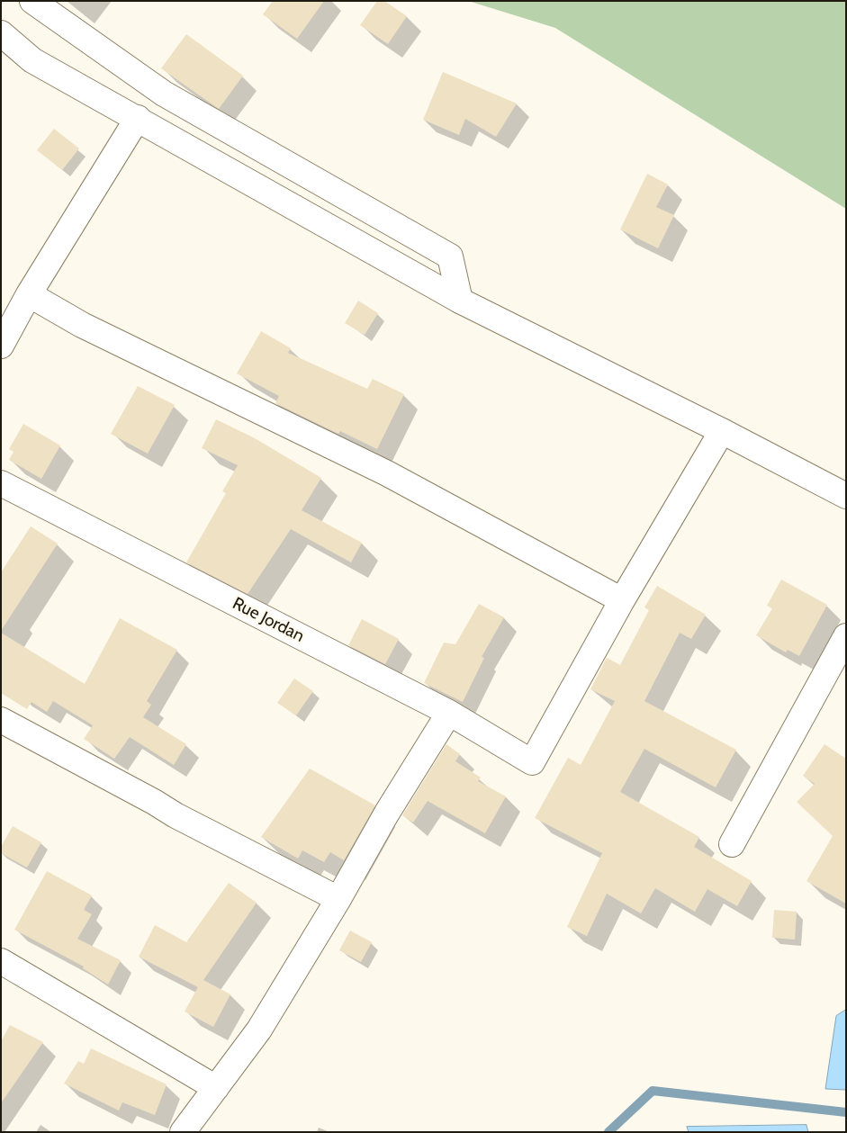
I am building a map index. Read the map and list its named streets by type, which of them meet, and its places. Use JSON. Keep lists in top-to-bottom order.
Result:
{
  "streets": {
    "street": ["Rue Jordan"]
  }
}
